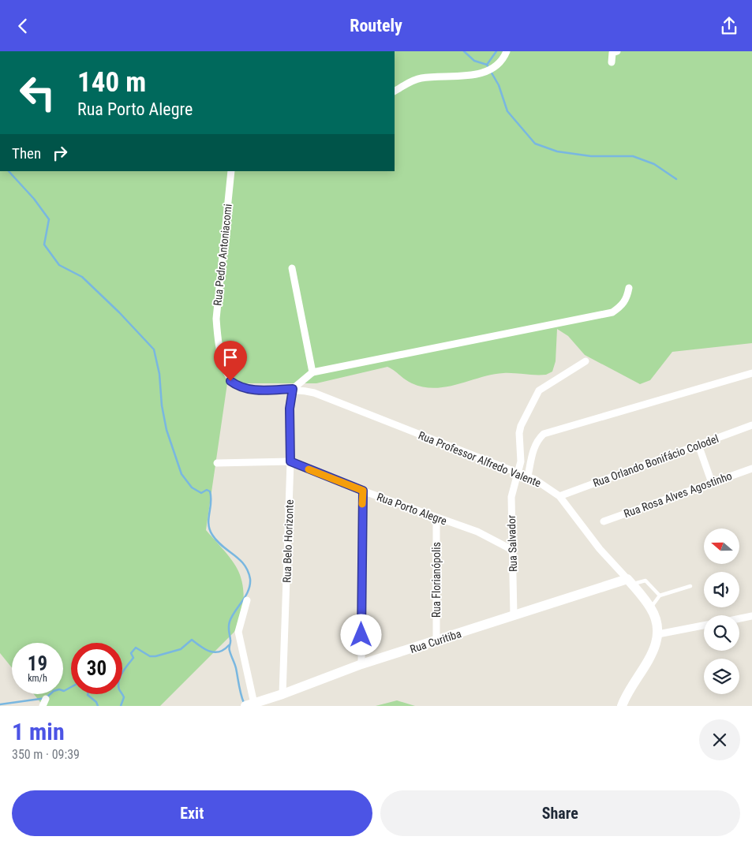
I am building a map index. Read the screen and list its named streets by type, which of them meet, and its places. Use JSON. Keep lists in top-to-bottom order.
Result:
{
  "streets": {
    "street": [
      "Rua Pedro Antoniacomi",
      "Rua Professor Alfredo Valente",
      "Rua Orlando Bonifácio Colodel",
      "Rua Rosa Alves Agostinho",
      "Rua Porto Alegre",
      "Rua Belo Horizonte",
      "Rua Salvador",
      "Rua Florianópolis",
      "Rua Curitiba"
    ]
  },
  "crossings": [
    ["Rua Pedro Antoniacomi", "Rua Professor Alfredo Valente"],
    ["Rua Pedro Antoniacomi", "Rua Belo Horizonte"],
    ["Rua Professor Alfredo Valente", "Rua Orlando Bonifácio Colodel"],
    ["Rua Professor Alfredo Valente", "Rua Belo Horizonte"],
    ["Rua Professor Alfredo Valente", "Rua Salvador"],
    ["Rua Professor Alfredo Valente", "Rua Curitiba"],
    ["Rua Porto Alegre", "Rua Belo Horizonte"],
    ["Rua Porto Alegre", "Rua Salvador"],
    ["Rua Porto Alegre", "Rua Florianópolis"],
    ["Rua Belo Horizonte", "Rua Curitiba"],
    ["Rua Salvador", "Rua Curitiba"],
    ["Rua Florianópolis", "Rua Curitiba"]
  ],
  "north": "left",
  "page": {
    "header": "Routely",
    "turn": ["140 m", "Rua Porto Alegre"],
    "then": "Then",
    "speed": "19 km/h",
    "limit": "30",
    "heading": ["1 min", "350 m · 09:39"],
    "buttons": ["Exit", "Share"]
  }
}
